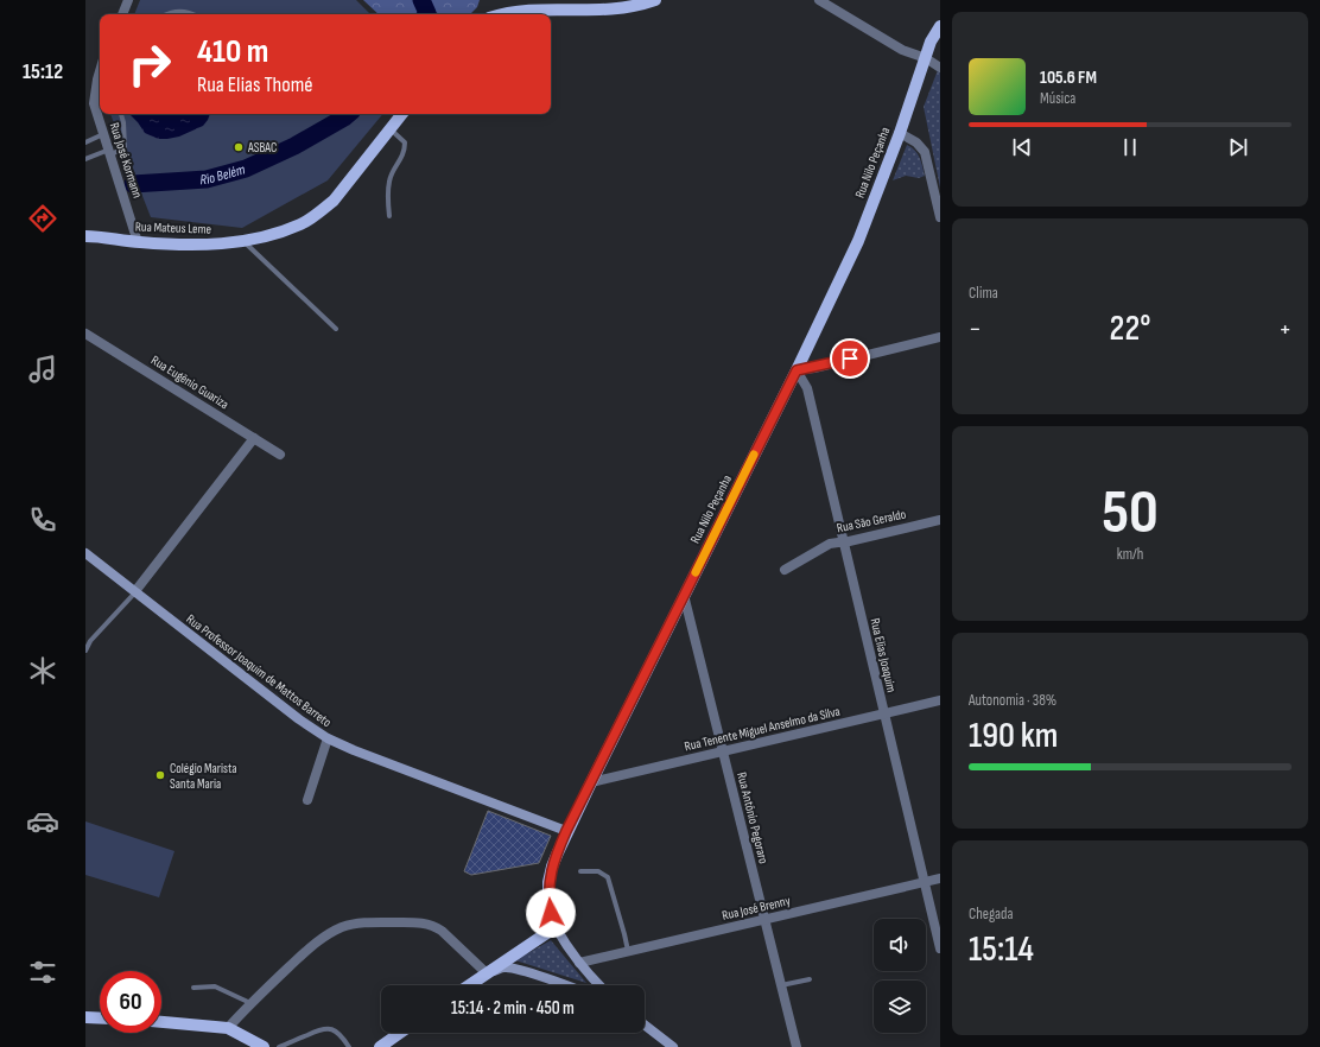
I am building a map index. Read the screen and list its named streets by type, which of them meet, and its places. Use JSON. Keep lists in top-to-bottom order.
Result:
{
  "streets": {
    "main road": ["Rua Nilo Peçanha", "Rua Mateus Leme", "Rua Professor Joaquim de Mattos Barreto"],
    "street": [
      "Rua José Kormann",
      "Rua Eugênio Guariza",
      "Rua São Geraldo",
      "Rua Elias Joaquim",
      "Rua Tenente Miguel Anselmo da Silva",
      "Rua Antônio Pegoraro",
      "Rua José Brenny"
    ]
  },
  "crossings": [
    ["Rua José Kormann", "Rua Mateus Leme"],
    ["Rua Nilo Peçanha", "Rua Elias Joaquim"],
    ["Rua Nilo Peçanha", "Rua Professor Joaquim de Mattos Barreto"],
    ["Rua Nilo Peçanha", "Rua Tenente Miguel Anselmo da Silva"],
    ["Rua Nilo Peçanha", "Rua Antônio Pegoraro"],
    ["Rua Nilo Peçanha", "Rua José Brenny"],
    ["Rua São Geraldo", "Rua Elias Joaquim"],
    ["Rua Elias Joaquim", "Rua Tenente Miguel Anselmo da Silva"],
    ["Rua Elias Joaquim", "Rua José Brenny"],
    ["Rua Tenente Miguel Anselmo da Silva", "Rua Antônio Pegoraro"],
    ["Rua Antônio Pegoraro", "Rua José Brenny"]
  ],
  "water": ["Rio Belém"],
  "places": ["ASBAC", "Colégio Marista Santa Maria"],
  "page": {
    "tabs": "15:12",
    "turn": ["410 m", "Rua Elias Thomé"],
    "song": ["105.6 FM", "Música"],
    "tile": [
      "Clima",
      ["50", "km/h"],
      ["Autonomia · 38%", "190 km"],
      ["Chegada", "15:14"]
    ],
    "heat": ["−", "22°", "+"],
    "limit": "60",
    "trip": "15:14 · 2 min · 450 m"
  }
}
